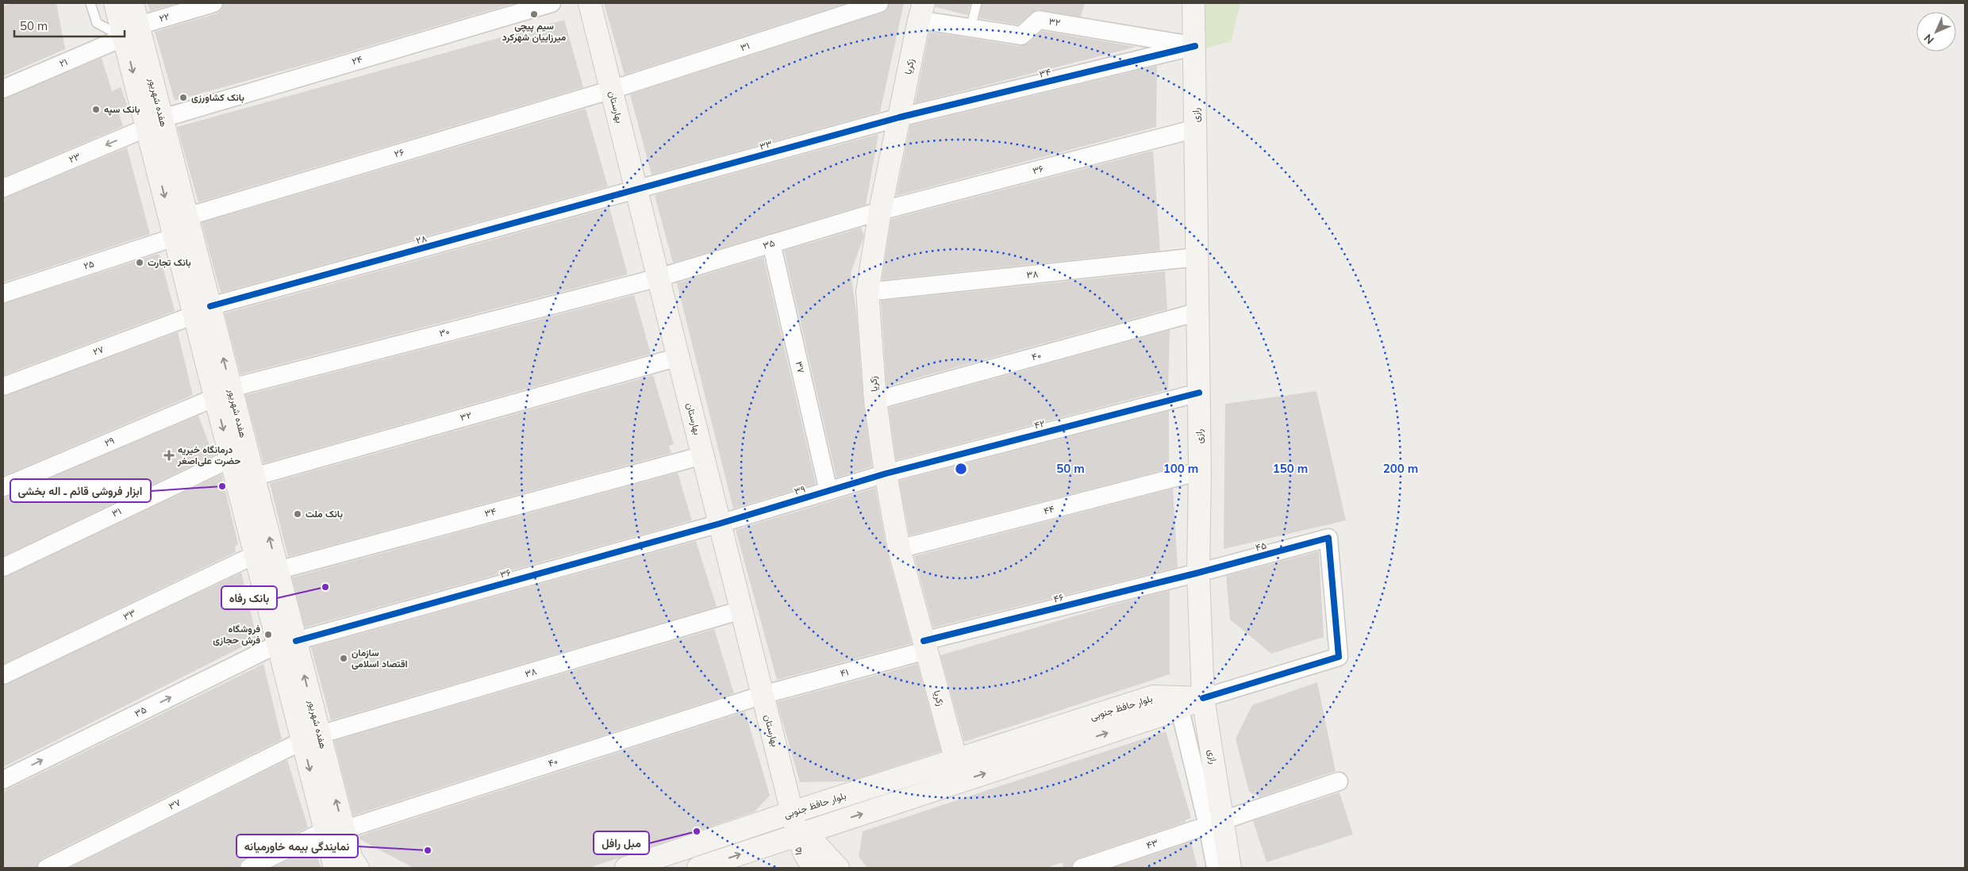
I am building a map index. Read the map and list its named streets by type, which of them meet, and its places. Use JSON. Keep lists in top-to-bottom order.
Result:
{
  "streets": {
    "main road": [
      "زکریا",
      "هفده شهریور",
      "بهارستان",
      "رازی",
      "بلوار حافظ جنوبی"
    ],
    "street": [
      "۲۲",
      "۳۲",
      "۳۱",
      "۲۴",
      "۲۱",
      "۳۴",
      "۳۳",
      "۲۶",
      "۲۳",
      "۳۶",
      "۲۸",
      "۳۵",
      "۲۵",
      "۳۸",
      "۳۰",
      "۲۷",
      "۴۰",
      "۳۷",
      "۴۲",
      "۲۹",
      "۳۹",
      "۴۴",
      "۴۵",
      "۴۶",
      "۴۱",
      "۴۳",
      "۱۵"
    ]
  },
  "crossings": [
    ["۲۲", "۲۱"],
    ["۲۲", "هفده شهریور"],
    ["۳۲", "زکریا"],
    ["۳۲", "۳۴"],
    ["۳۲", "هفده شهریور"],
    ["۳۲", "بهارستان"],
    ["۳۲", "رازی"],
    ["۳۱", "هفده شهریور"],
    ["۳۱", "بهارستان"],
    ["۳۱", "۲۶"],
    ["۲۴", "هفده شهریور"],
    ["۲۴", "۲۳"],
    ["۲۱", "هفده شهریور"],
    ["زکریا", "۳۴"],
    ["زکریا", "۳۳"],
    ["زکریا", "۳۶"],
    ["زکریا", "۳۵"],
    ["زکریا", "۳۸"],
    ["زکریا", "۴۰"],
    ["زکریا", "۴۲"],
    ["زکریا", "۳۹"],
    ["زکریا", "۴۴"],
    ["زکریا", "۴۶"],
    ["زکریا", "۴۱"],
    ["زکریا", "بلوار حافظ جنوبی"],
    ["۳۴", "هفده شهریور"],
    ["۳۴", "بهارستان"],
    ["۳۴", "رازی"],
    ["۳۴", "۳۳"],
    ["هفده شهریور", "۳۳"],
    ["هفده شهریور", "۲۶"],
    ["هفده شهریور", "۲۳"],
    ["هفده شهریور", "۳۶"],
    ["هفده شهریور", "۲۸"],
    ["هفده شهریور", "۳۵"],
    ["هفده شهریور", "۲۵"],
    ["هفده شهریور", "۳۸"],
    ["هفده شهریور", "۳۰"],
    ["هفده شهریور", "۲۷"],
    ["هفده شهریور", "۴۰"],
    ["هفده شهریور", "۳۷"],
    ["هفده شهریور", "۲۹"],
    ["بهارستان", "۳۳"],
    ["بهارستان", "۲۶"],
    ["بهارستان", "۳۶"],
    ["بهارستان", "۲۸"],
    ["بهارستان", "۳۵"],
    ["بهارستان", "۳۸"],
    ["بهارستان", "۳۰"],
    ["بهارستان", "۴۰"],
    ["بهارستان", "۳۹"],
    ["بهارستان", "۴۱"],
    ["بهارستان", "بلوار حافظ جنوبی"],
    ["بهارستان", "۱۵"],
    ["رازی", "۳۶"],
    ["رازی", "۳۸"],
    ["رازی", "۴۰"],
    ["رازی", "۴۲"],
    ["رازی", "۴۴"],
    ["رازی", "۴۵"],
    ["رازی", "۴۶"],
    ["رازی", "بلوار حافظ جنوبی"],
    ["رازی", "۴۳"],
    ["۳۳", "۲۸"],
    ["۳۶", "۳۵"],
    ["۳۶", "۳۹"],
    ["۲۸", "۲۷"],
    ["۳۵", "۳۰"],
    ["۳۵", "۳۷"],
    ["۳۸", "۳۷"],
    ["۳۰", "۲۹"],
    ["۴۰", "۴۱"],
    ["۳۷", "۳۹"],
    ["۴۲", "۳۹"],
    ["۴۵", "۴۶"],
    ["۴۵", "بلوار حافظ جنوبی"],
    ["۴۶", "۴۱"],
    ["بلوار حافظ جنوبی", "۱۵"]
  ],
  "one_way": ["۲۳", "۳۵"],
  "places": {
    "other": [
      "سیم پیچی میرزاییان شهرکرد",
      "بانک کشاورزی",
      "بانک سپه",
      "بانک تجارت",
      "ابزار فروشی قائم ـ اله بخشی",
      "بانک ملت",
      "بانک رفاه",
      "فروشگاه فرش حجازی",
      "سازمان اقتصاد اسلامی",
      "مبل رافل",
      "نمایندگی بیمه خاورمیانه"
    ],
    "health": ["درمانگاه خیریه حضرت علی‌اصغر"]
  },
  "scale_bar": "50 m",
  "north": "bottom left",
  "rings": [
    "50 m",
    "100 m",
    "150 m",
    "200 m"
  ]
}
